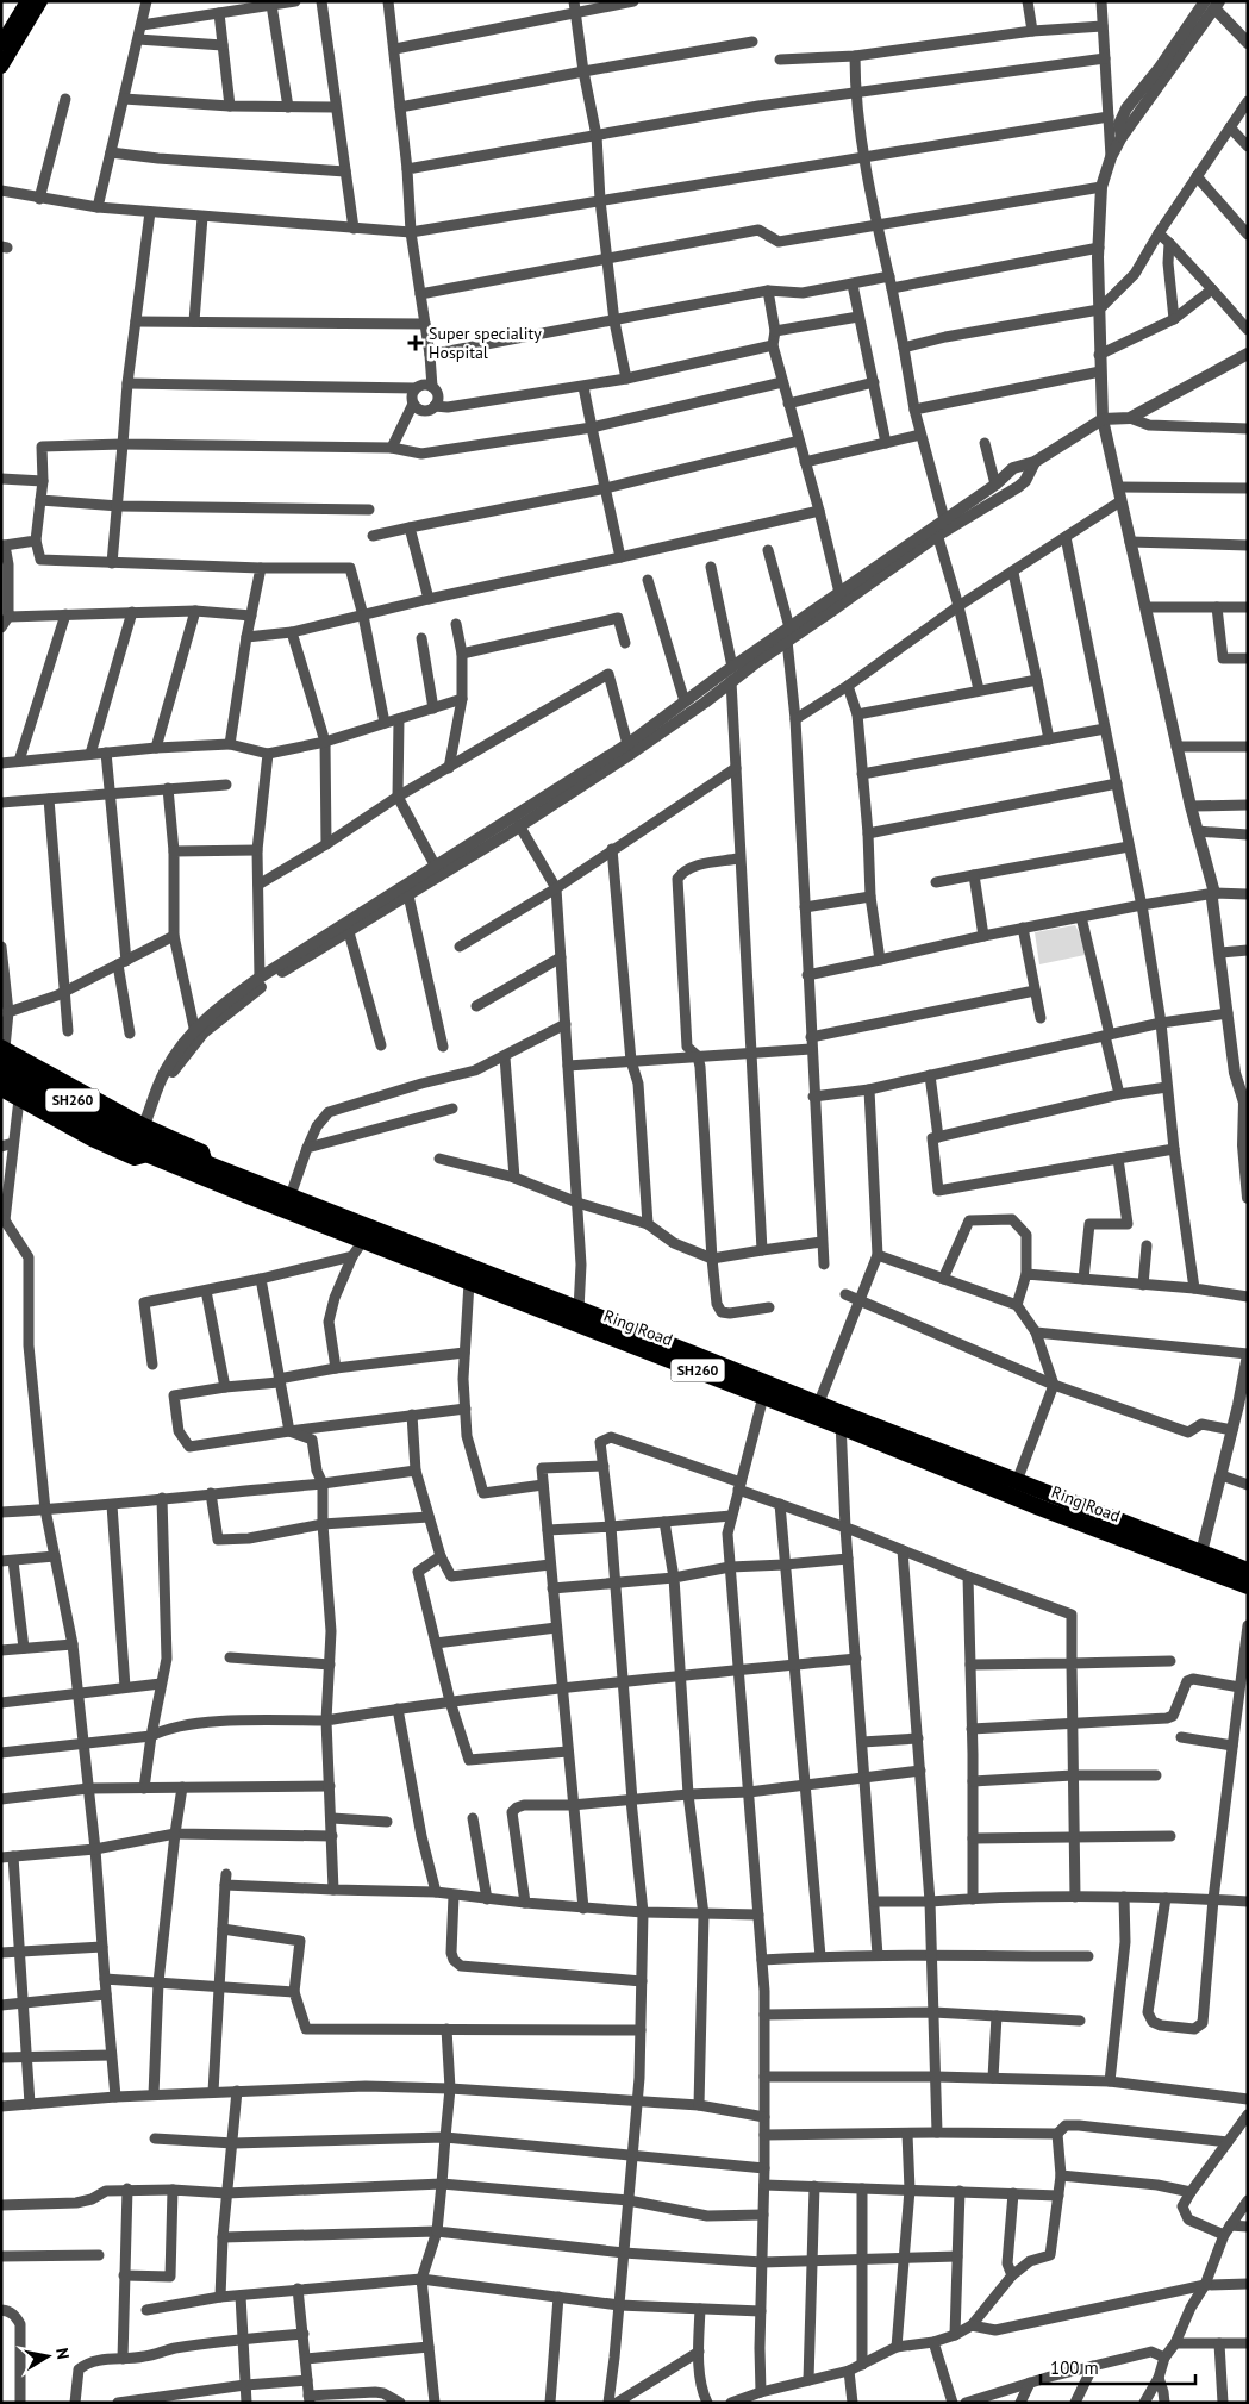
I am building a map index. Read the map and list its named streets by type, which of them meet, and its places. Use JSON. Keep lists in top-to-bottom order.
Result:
{
  "streets": {
    "highway": ["SH260", "Ring Road"]
  },
  "crossings": [
    ["SH260", "Ring Road"]
  ],
  "places": {
    "health": ["Super speciality Hospital"]
  },
  "scale_bar": "100 m",
  "north": "right"
}
